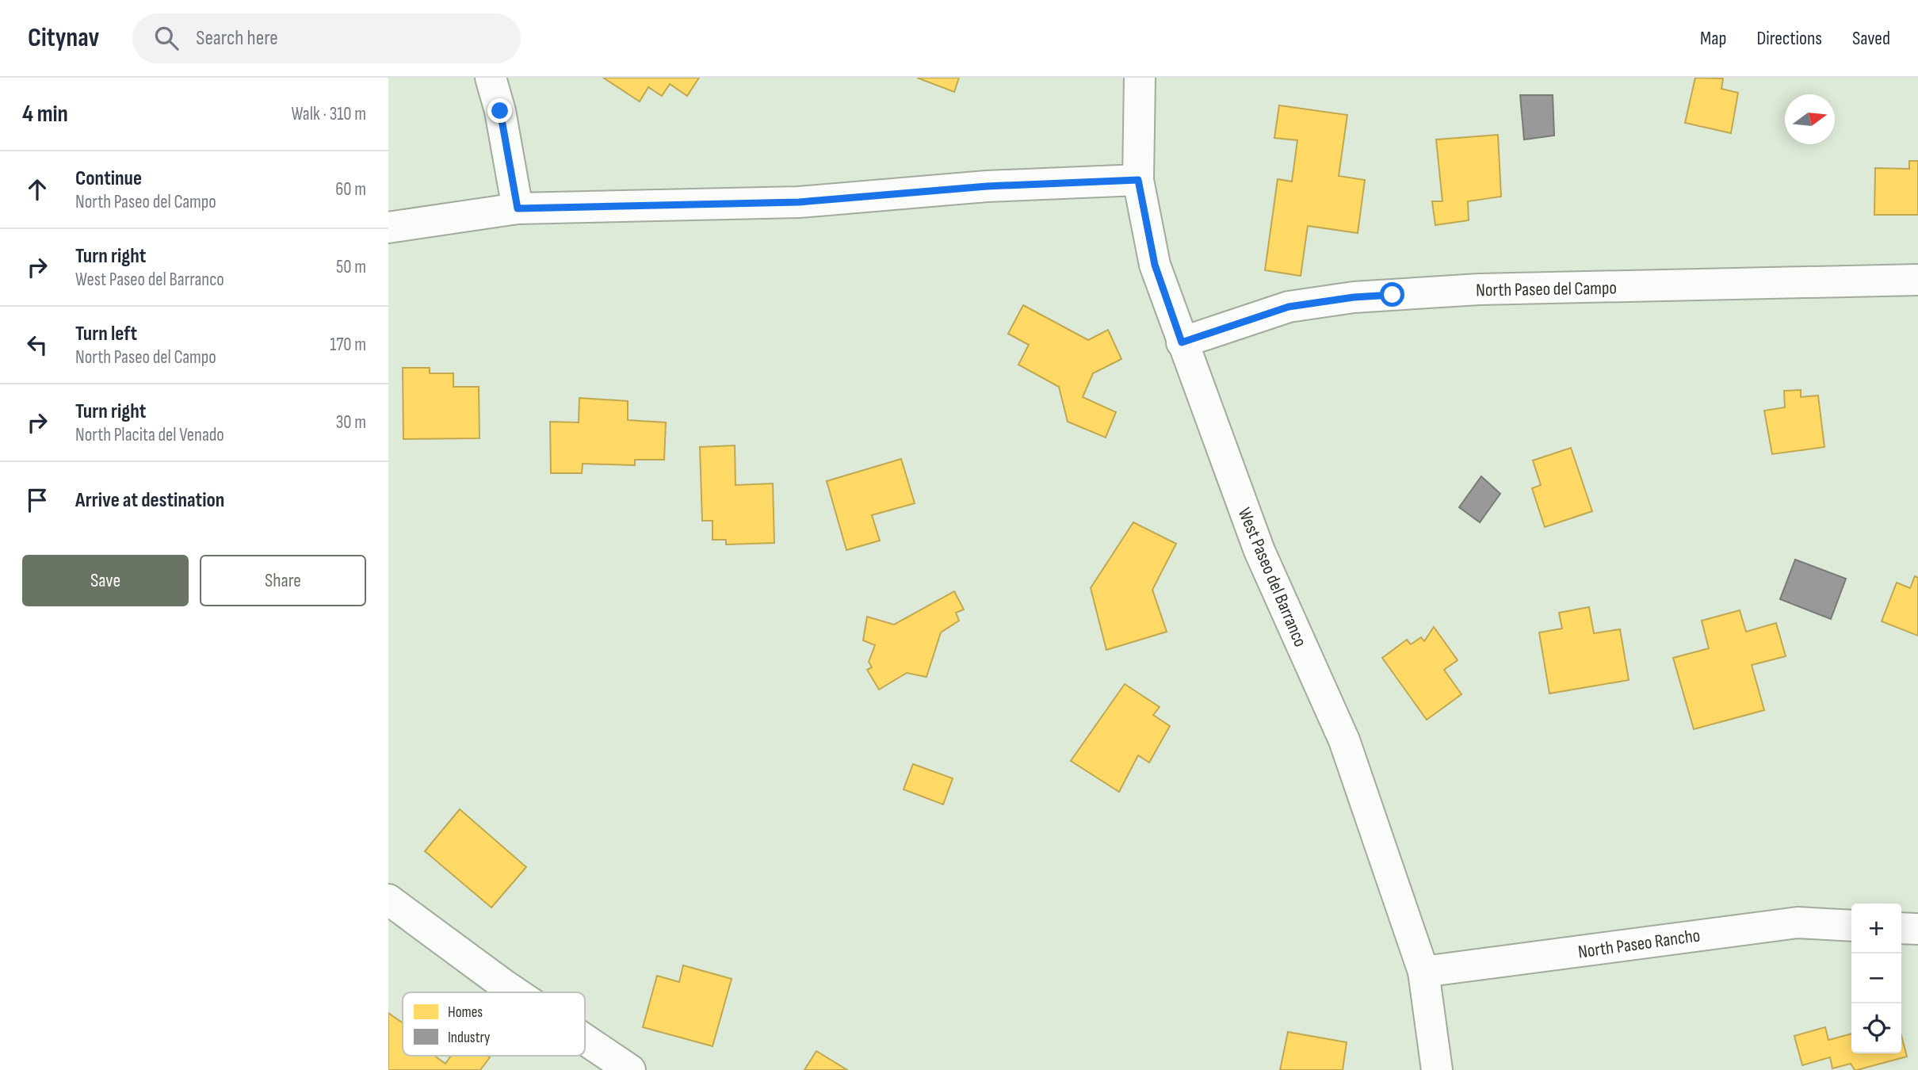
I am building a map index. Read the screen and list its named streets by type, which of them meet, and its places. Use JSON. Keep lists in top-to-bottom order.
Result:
{
  "streets": {
    "street": ["North Paseo del Campo", "West Paseo del Barranco", "North Paseo Rancho"]
  },
  "crossings": [
    ["North Paseo del Campo", "West Paseo del Barranco"],
    ["West Paseo del Barranco", "North Paseo Rancho"]
  ],
  "legend": ["Homes", "Industry"],
  "north": "right",
  "page": {
    "header": "Citynav",
    "search": "Search here",
    "nav": ["Map", "Directions", "Saved"],
    "heading": ["4 min", "Walk · 310 m"],
    "list": [
      ["Continue", "North Paseo del Campo", "60 m"],
      ["Turn right", "West Paseo del Barranco", "50 m"],
      ["Turn left", "North Paseo del Campo", "170 m"],
      ["Turn right", "North Placita del Venado", "30 m"],
      "Arrive at destination"
    ],
    "buttons": ["Save", "Share"],
    "map_buttons": ["+", "−"]
  }
}
